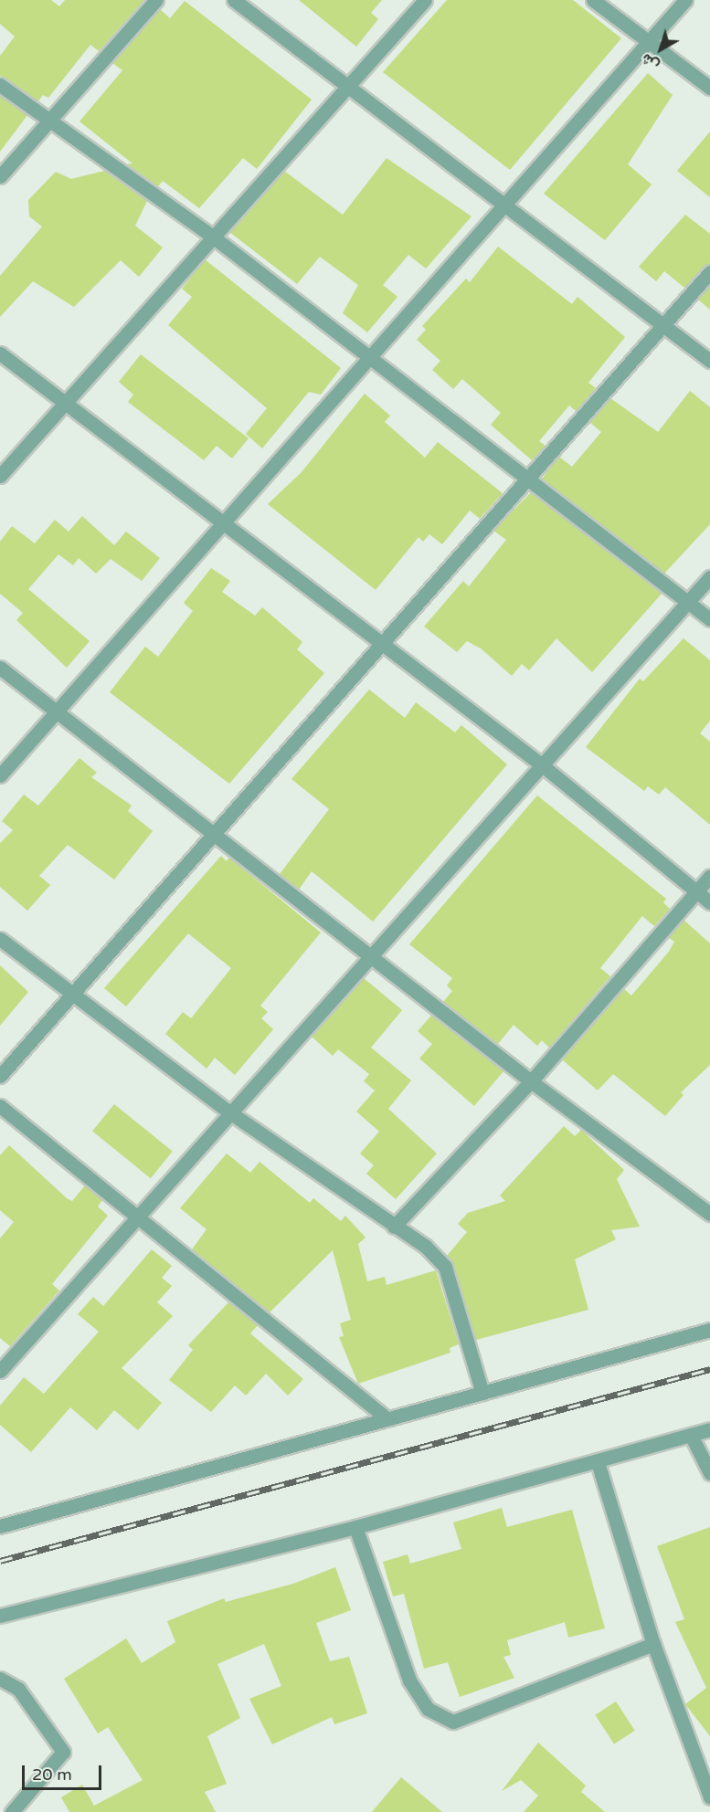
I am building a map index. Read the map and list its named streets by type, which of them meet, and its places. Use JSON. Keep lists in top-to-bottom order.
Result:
{
  "scale_bar": "20 m",
  "north": "bottom left"
}
